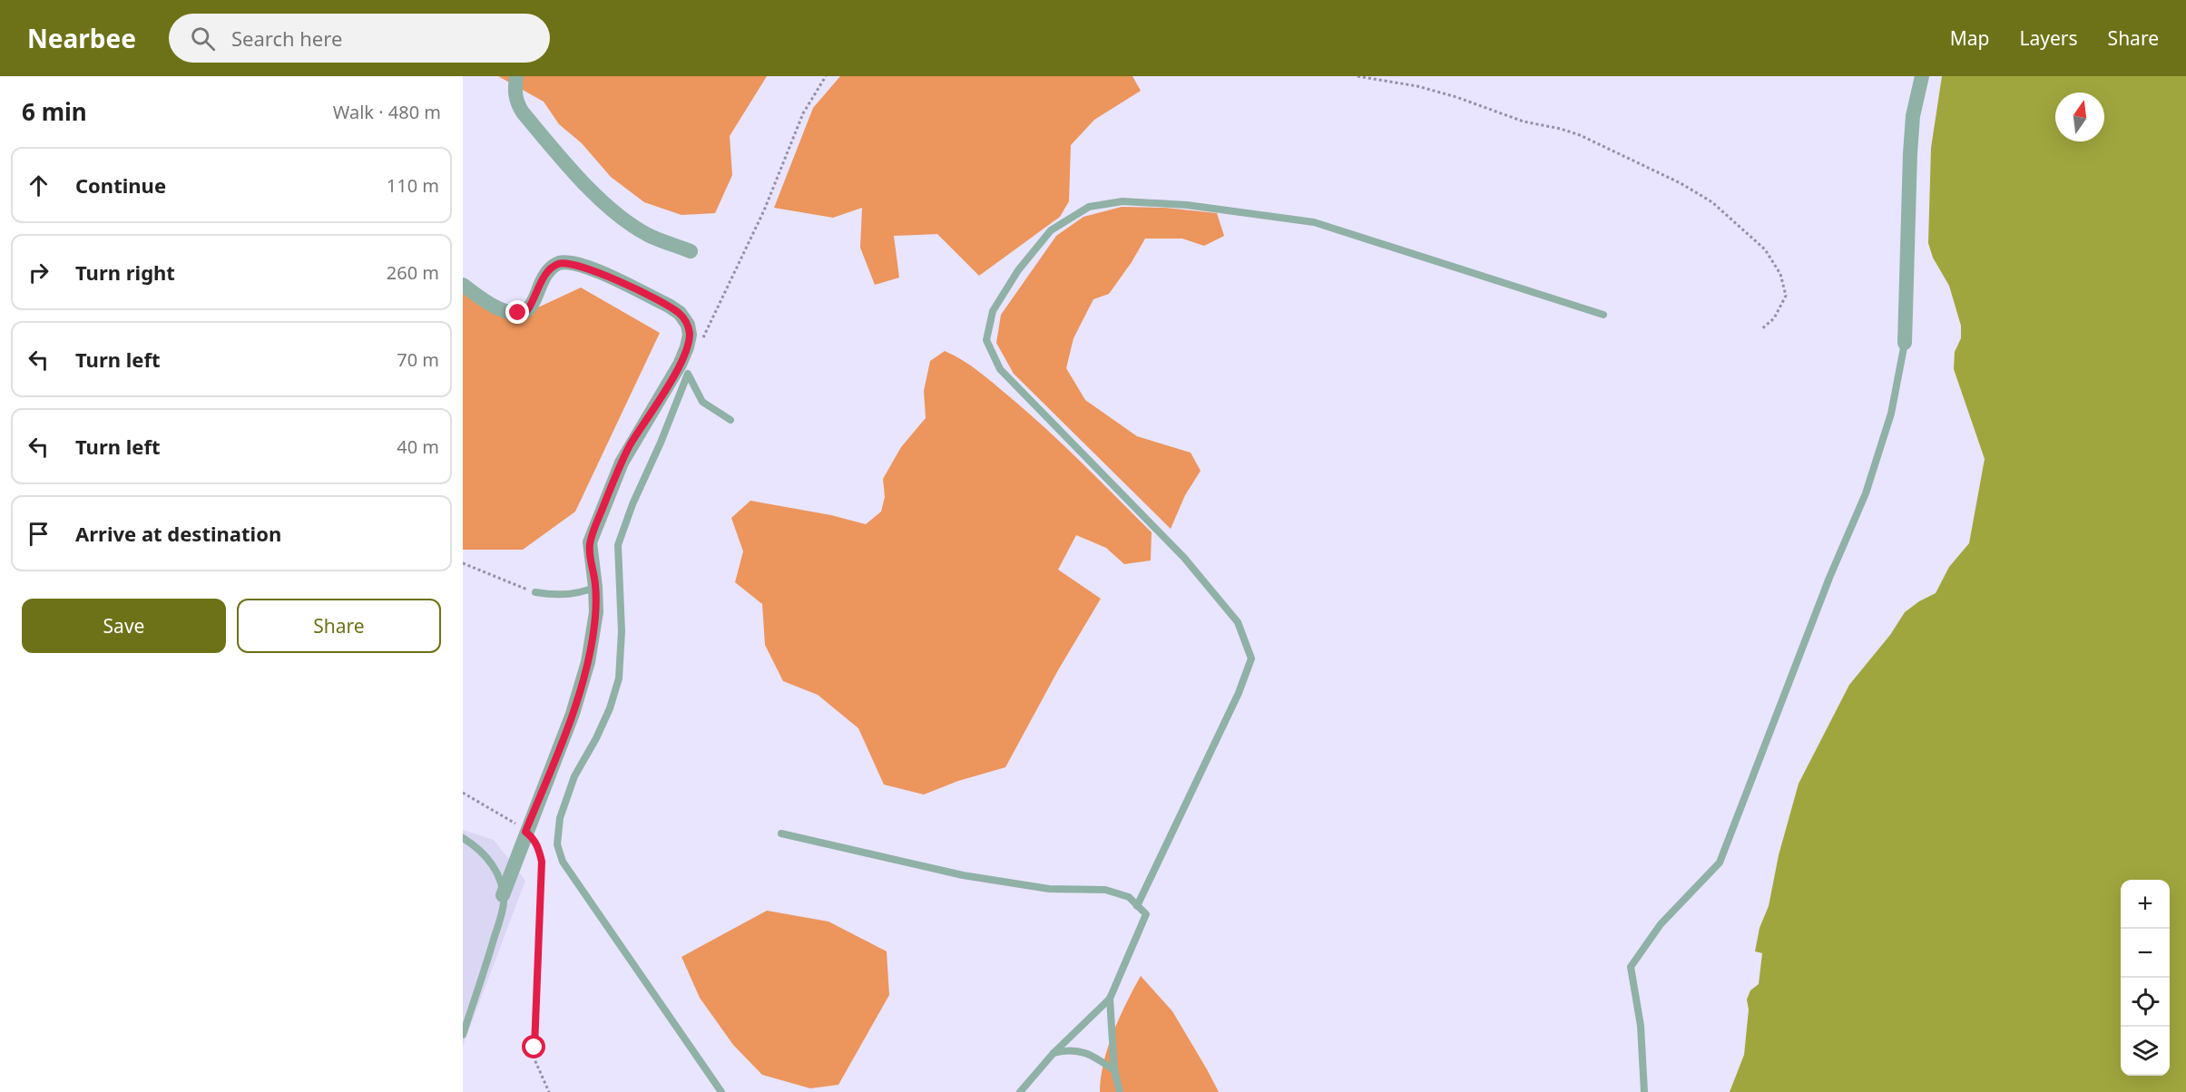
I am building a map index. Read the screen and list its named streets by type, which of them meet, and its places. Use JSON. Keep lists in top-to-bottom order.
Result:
{
  "north": "top",
  "page": {
    "header": "Nearbee",
    "search": "Search here",
    "nav": ["Map", "Layers", "Share"],
    "heading": ["6 min", "Walk · 480 m"],
    "list": [
      ["Continue", "110 m"],
      ["Turn right", "260 m"],
      ["Turn left", "70 m"],
      ["Turn left", "40 m"],
      "Arrive at destination"
    ],
    "buttons": ["Save", "Share"],
    "map_buttons": ["+", "−"]
  }
}
